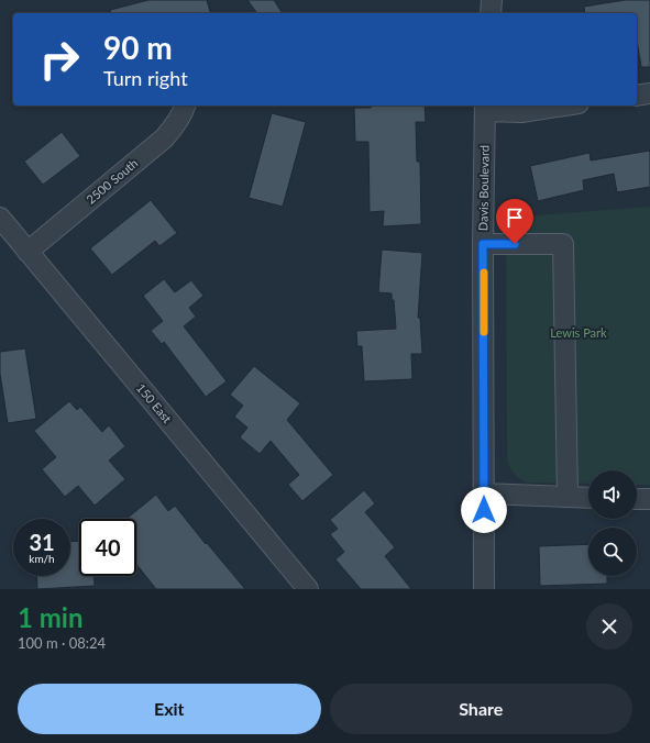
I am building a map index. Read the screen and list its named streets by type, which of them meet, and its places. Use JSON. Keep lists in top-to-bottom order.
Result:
{
  "streets": {
    "street": ["2500 South", "Davis Boulevard", "150 East"]
  },
  "crossings": [
    ["2500 South", "150 East"]
  ],
  "parks": ["Lewis Park"],
  "page": {
    "turn": ["90 m", "Turn right"],
    "speed": "31 km/h",
    "limit": "40",
    "heading": ["1 min", "100 m · 08:24"],
    "buttons": ["Exit", "Share"]
  }
}
